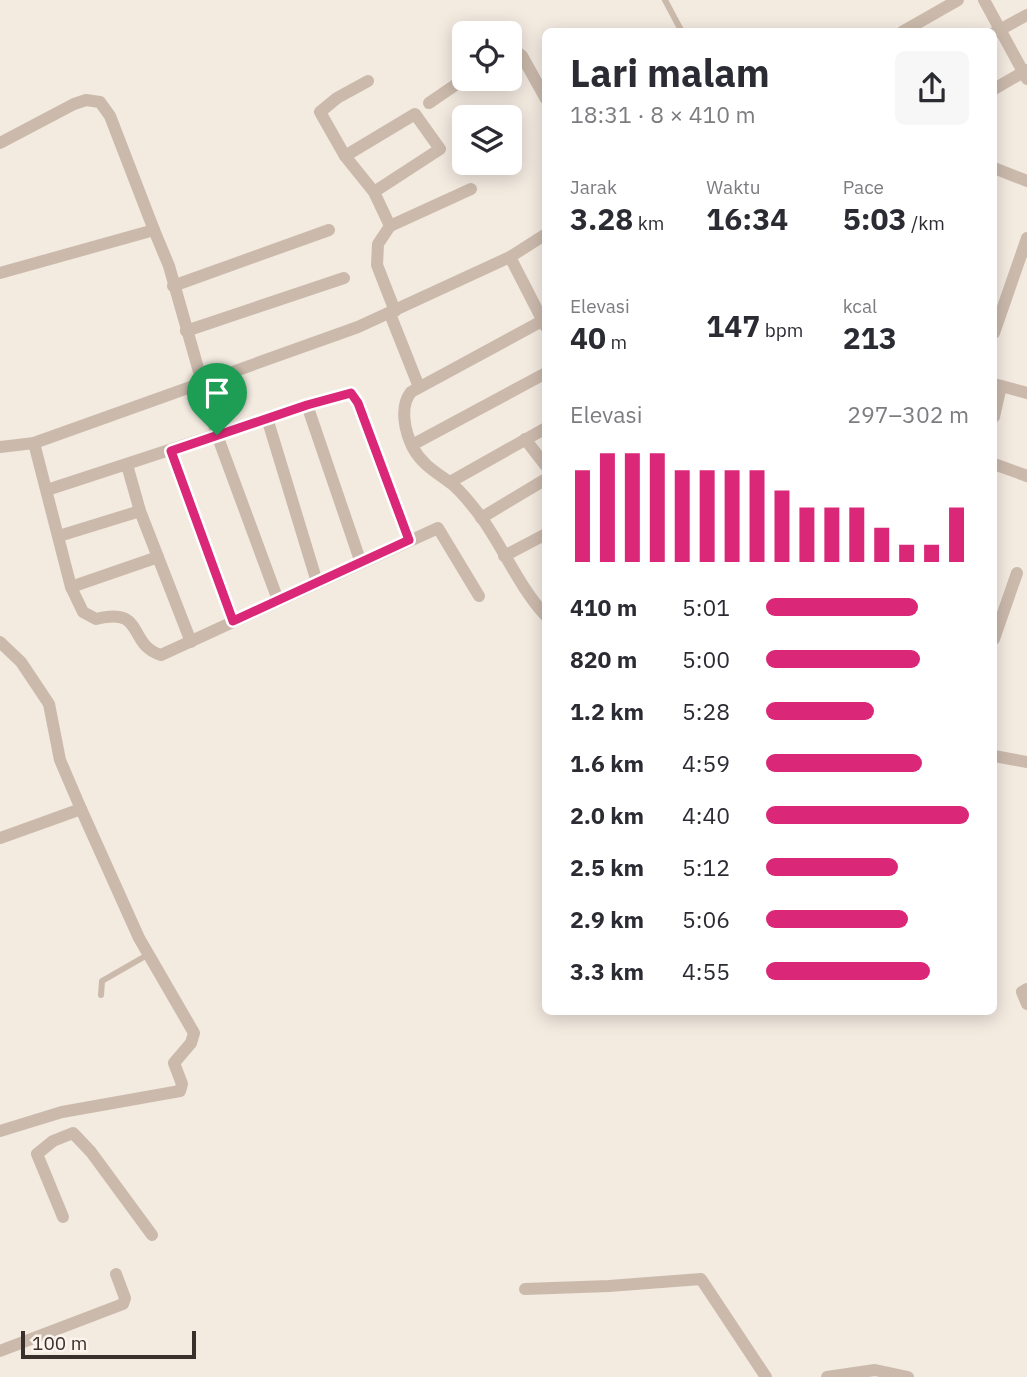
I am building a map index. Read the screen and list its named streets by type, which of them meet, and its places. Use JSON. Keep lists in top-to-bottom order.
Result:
{
  "scale_bar": "100 m",
  "page": {
    "heading": ["Lari malam", "18:31 · 8 × 410 m"],
    "stats": [
      ["Jarak", "3.28 km"],
      ["Waktu", "16:34"],
      ["Pace", "5:03 /km"],
      ["Elevasi", "40 m"],
      ["147 bpm"],
      ["kcal", "213"]
    ],
    "chart": ["Elevasi", "297–302 m"],
    "list": [
      {
        "name": "410 m",
        "note": "5:01"
      },
      {
        "name": "820 m",
        "note": "5:00"
      },
      {
        "name": "1.2 km",
        "note": "5:28"
      },
      {
        "name": "1.6 km",
        "note": "4:59"
      },
      {
        "name": "2.0 km",
        "note": "4:40"
      },
      {
        "name": "2.5 km",
        "note": "5:12"
      },
      {
        "name": "2.9 km",
        "note": "5:06"
      },
      {
        "name": "3.3 km",
        "note": "4:55"
      }
    ],
    "scale": "100 m"
  }
}
